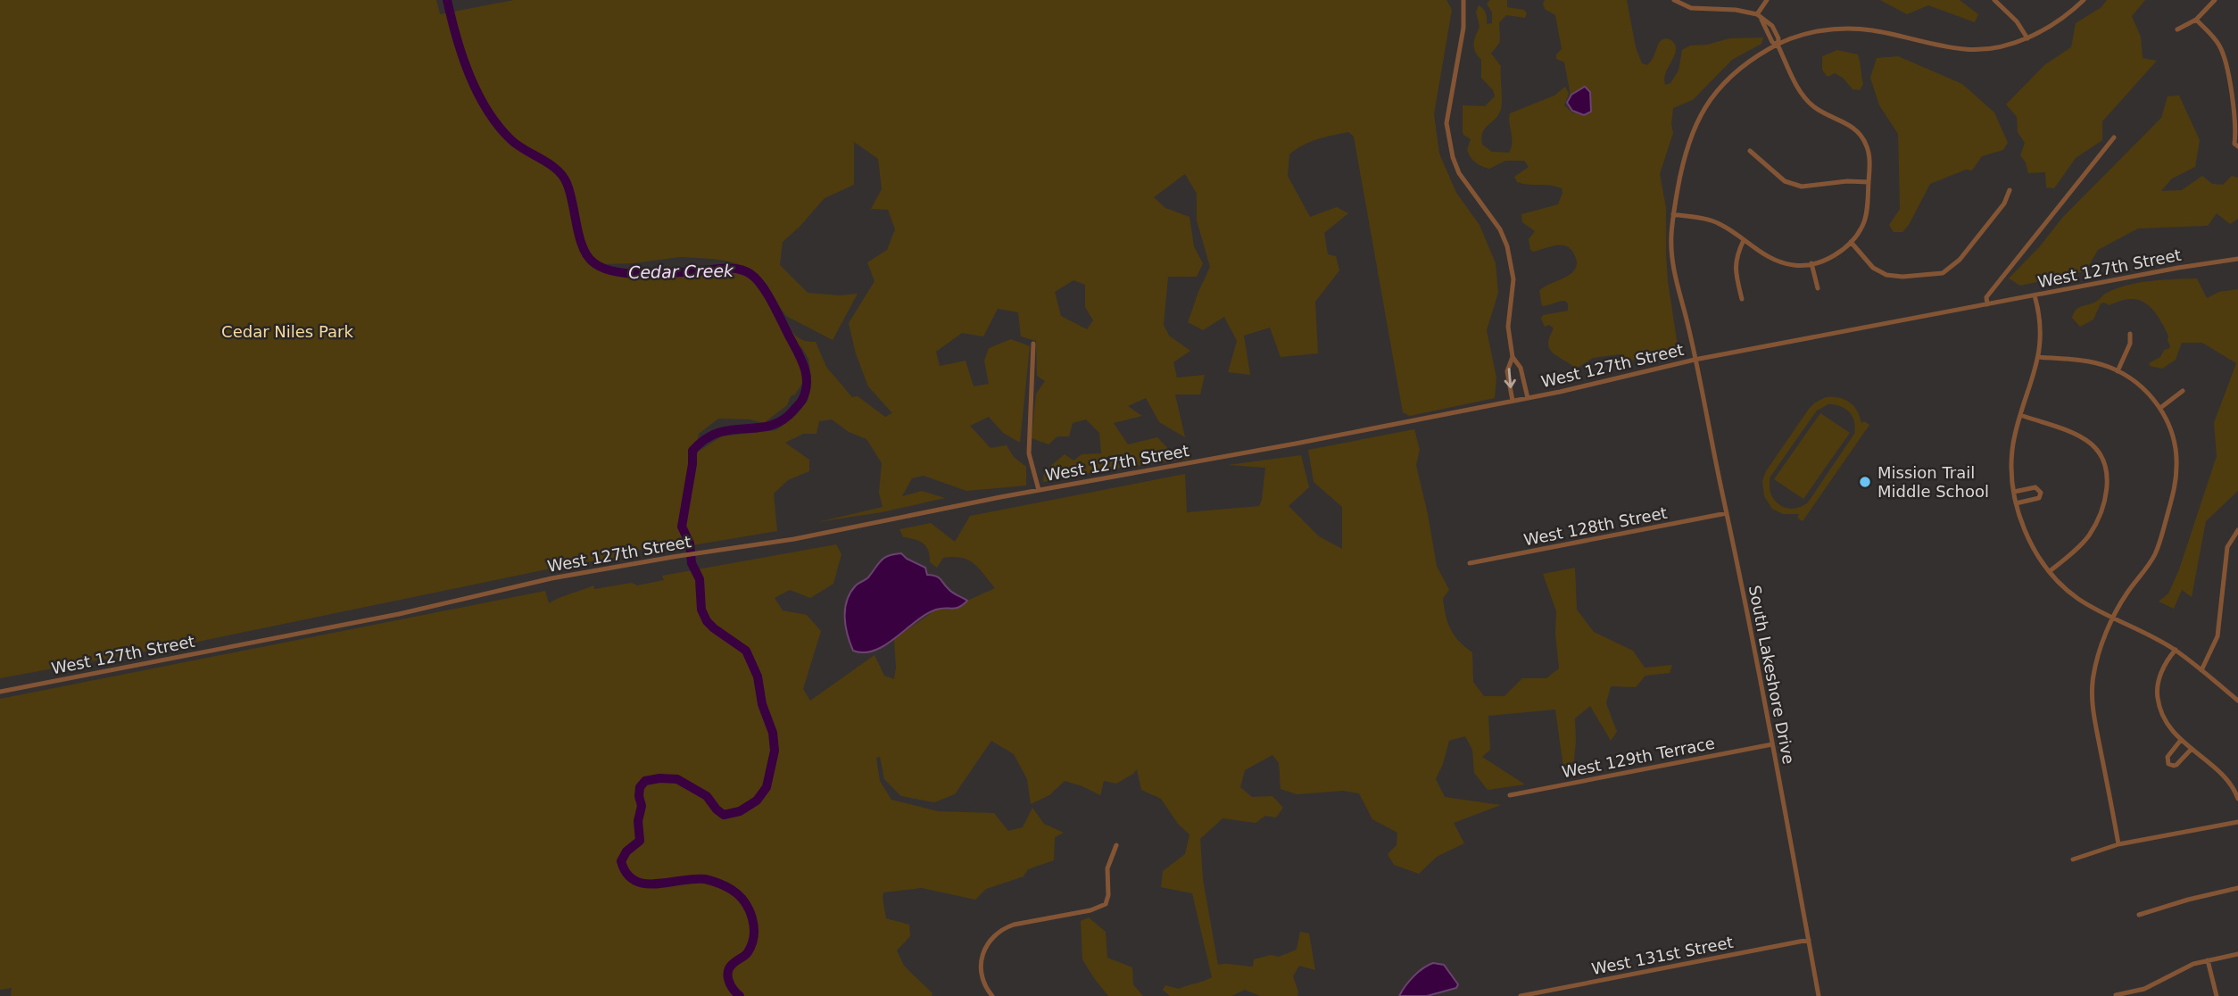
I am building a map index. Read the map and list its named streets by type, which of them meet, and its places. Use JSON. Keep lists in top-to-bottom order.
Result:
{
  "streets": {
    "street": [
      "West 127th Street",
      "West 128th Street",
      "South Lakeshore Drive",
      "West 129th Terrace",
      "West 131st Street"
    ]
  },
  "crossings": [
    ["West 127th Street", "South Lakeshore Drive"],
    ["West 128th Street", "South Lakeshore Drive"],
    ["South Lakeshore Drive", "West 129th Terrace"],
    ["South Lakeshore Drive", "West 131st Street"]
  ],
  "water": ["Cedar Creek"],
  "parks": ["Cedar Niles Park"],
  "places": ["Mission Trail Middle School"]
}
